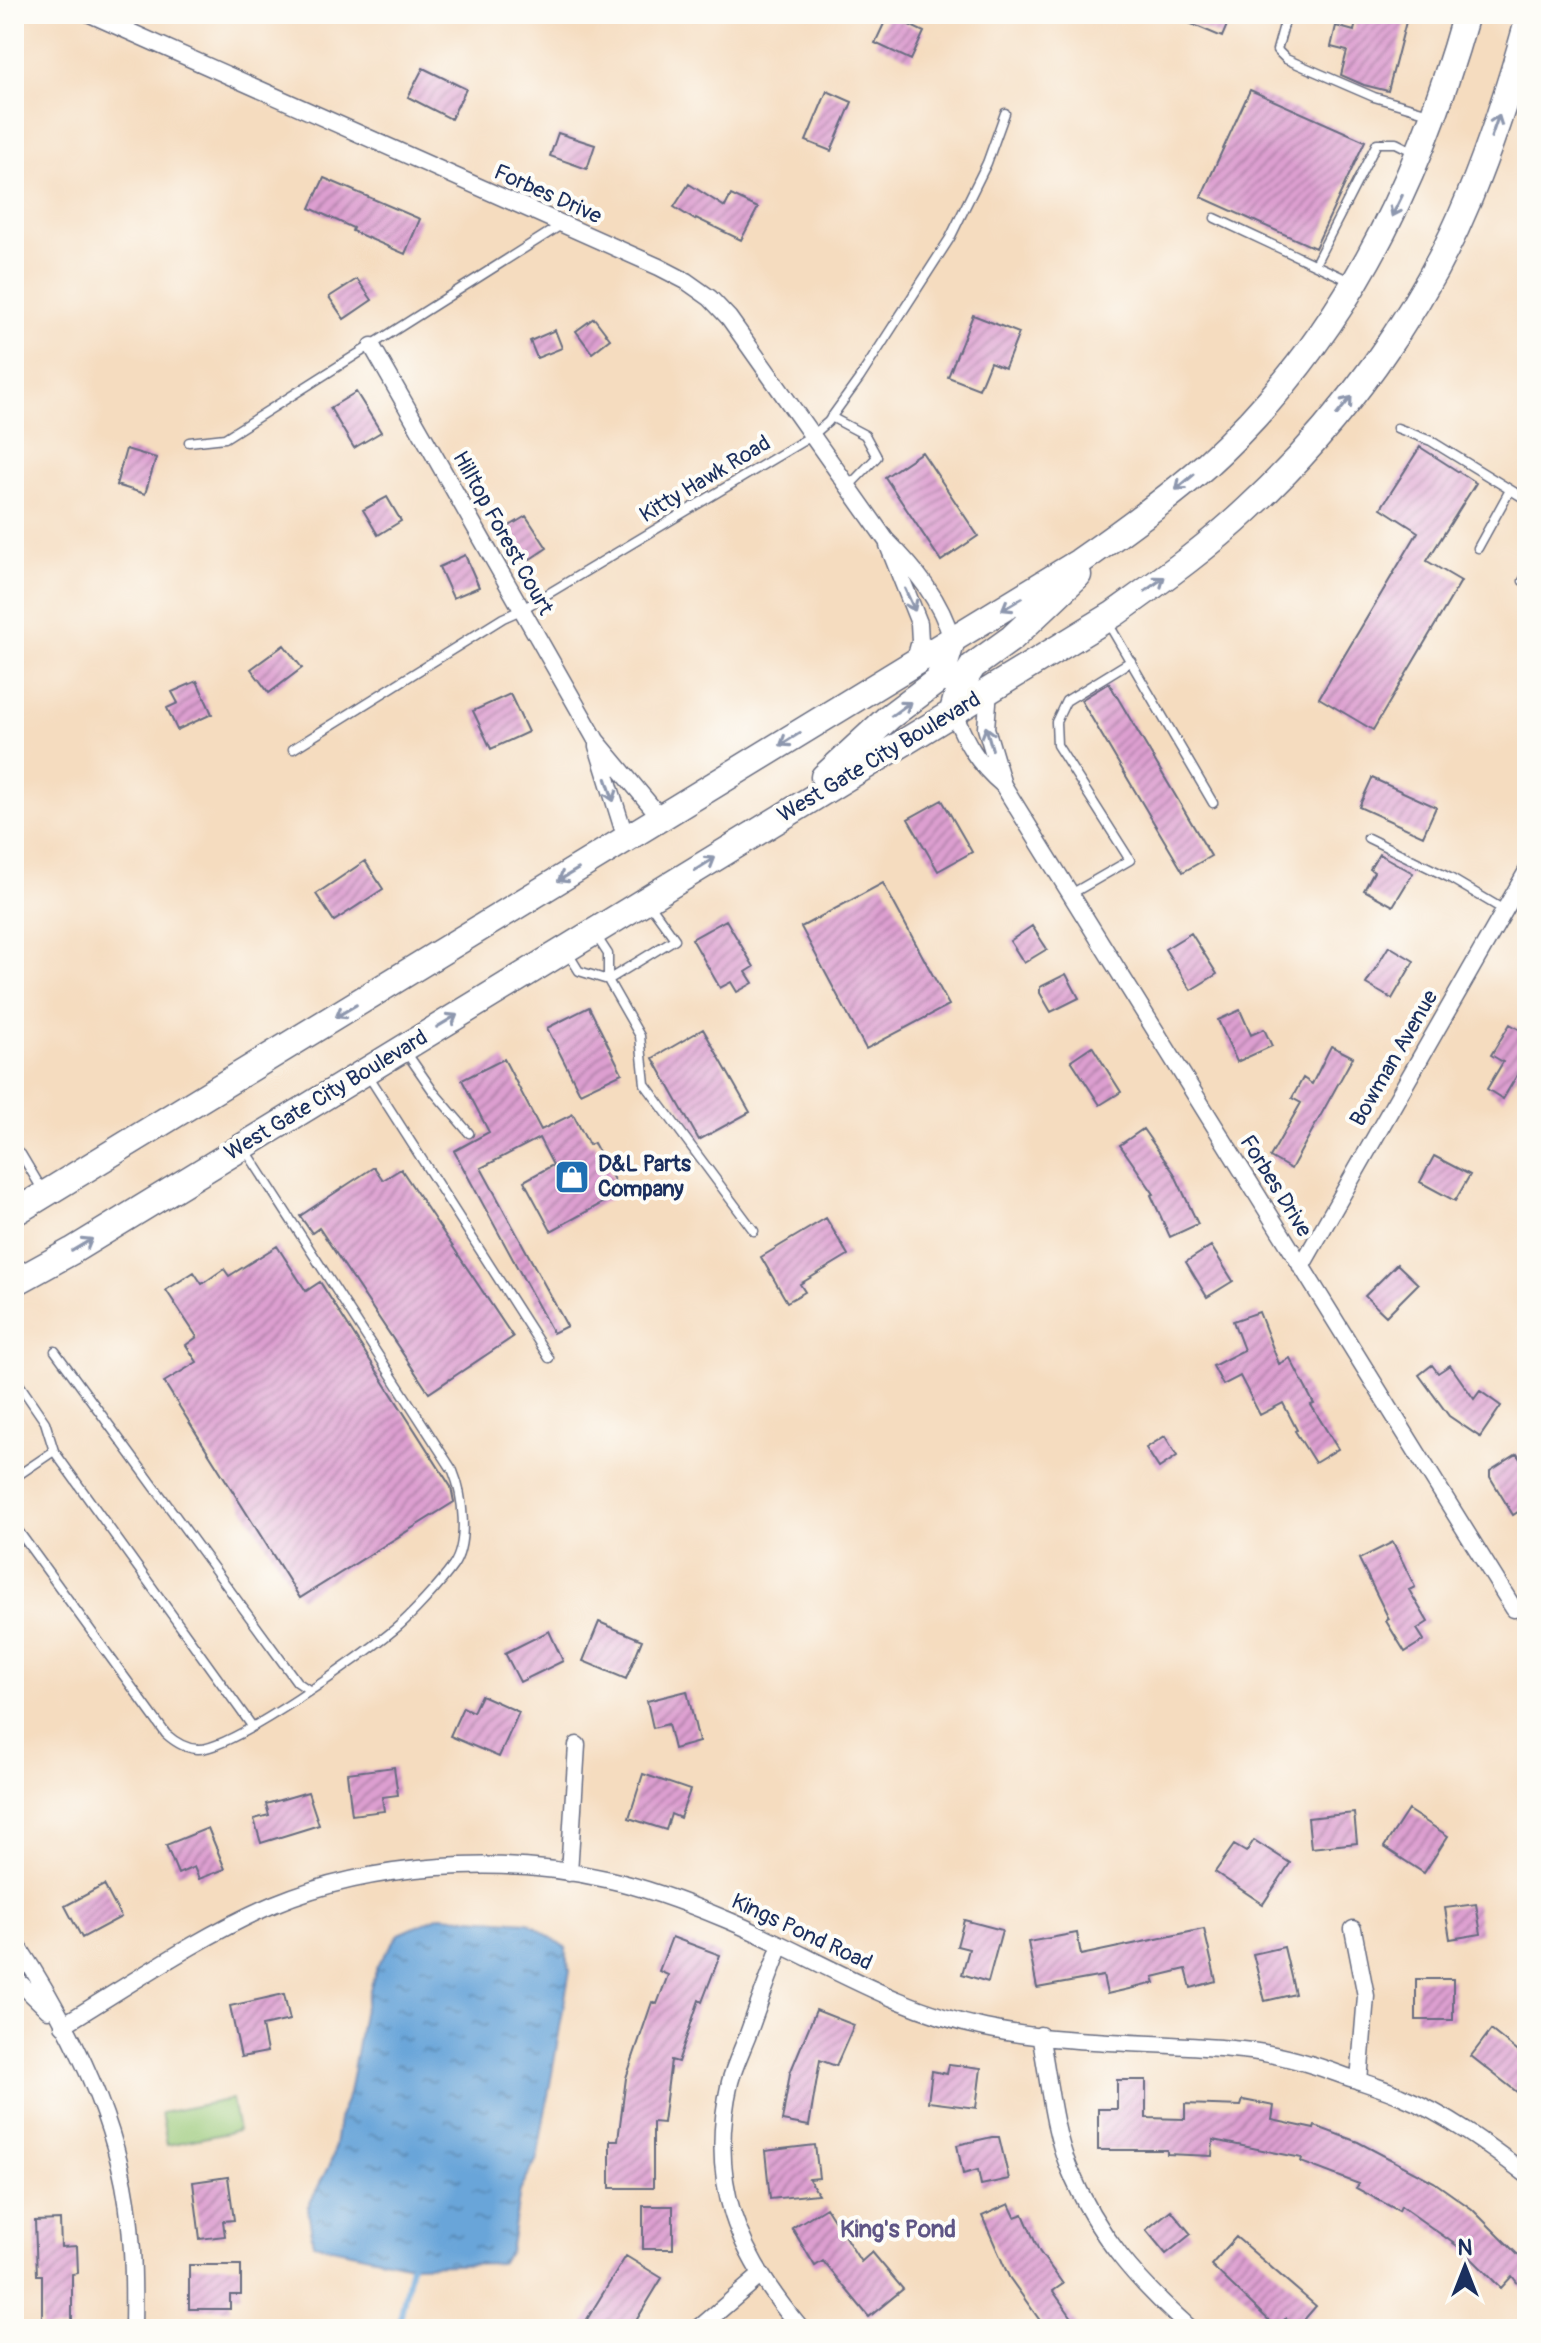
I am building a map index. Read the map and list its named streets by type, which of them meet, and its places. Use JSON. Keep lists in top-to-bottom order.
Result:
{
  "streets": {
    "main road": ["West Gate City Boulevard"],
    "street": [
      "Forbes Drive",
      "Hilltop Forest Court",
      "Bowman Avenue",
      "Kings Pond Road"
    ],
    "lane": ["Kitty Hawk Road"]
  },
  "crossings": [
    ["Forbes Drive", "Kitty Hawk Road"],
    ["Forbes Drive", "West Gate City Boulevard"],
    ["Forbes Drive", "Bowman Avenue"],
    ["Kitty Hawk Road", "Hilltop Forest Court"]
  ],
  "districts": ["King's Pond"],
  "places": {
    "shop": ["D&L Parts Company"]
  },
  "north": "top"
}
